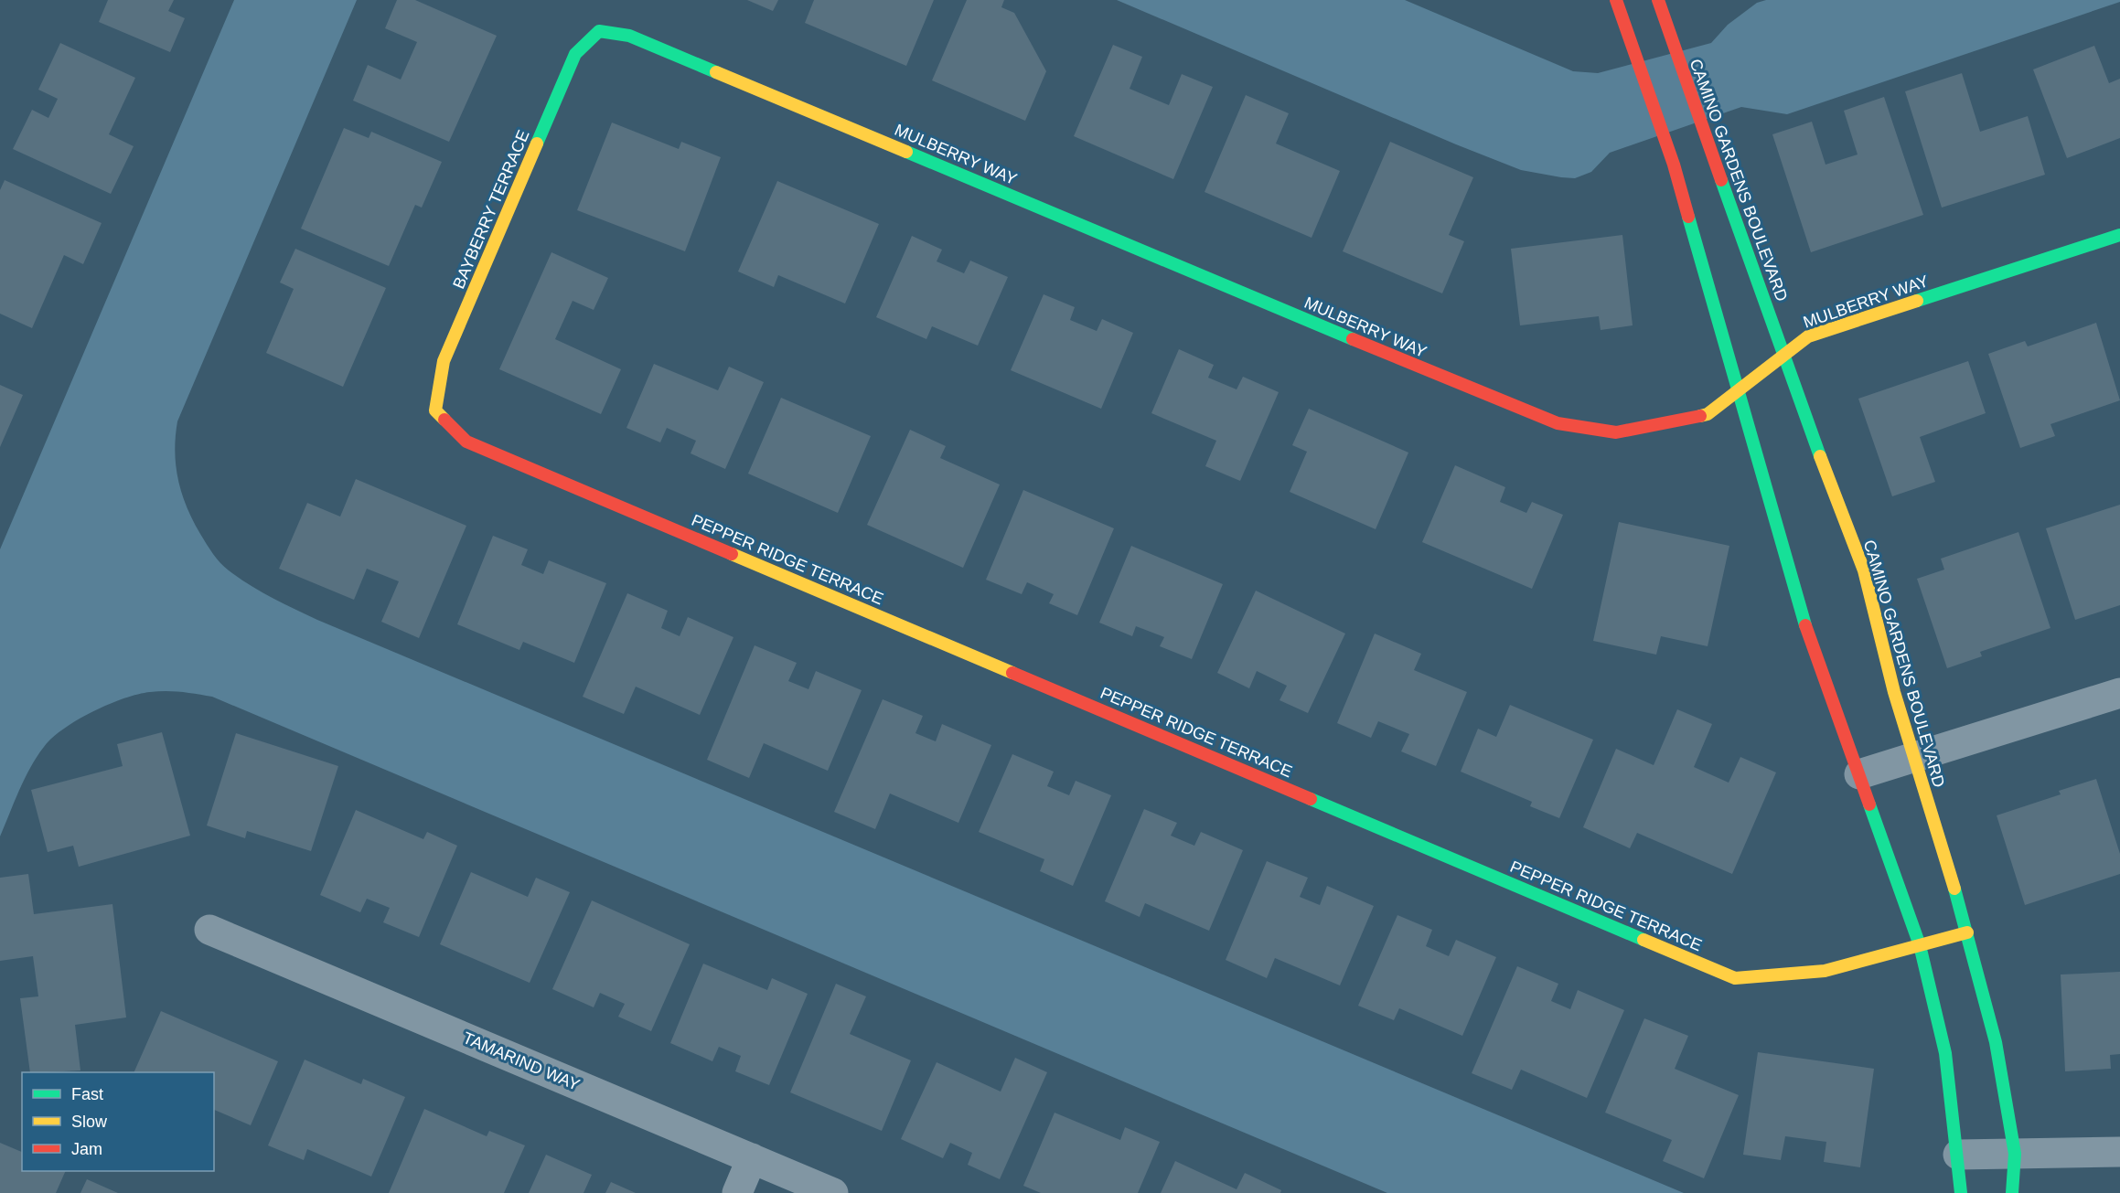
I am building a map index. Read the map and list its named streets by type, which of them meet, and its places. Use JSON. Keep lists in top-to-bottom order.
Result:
{
  "streets": {
    "street": [
      "MULBERRY WAY",
      "CAMINO GARDENS BOULEVARD",
      "BAYBERRY TERRACE",
      "PEPPER RIDGE TERRACE",
      "TAMARIND WAY"
    ]
  },
  "crossings": [
    ["MULBERRY WAY", "CAMINO GARDENS BOULEVARD"],
    ["MULBERRY WAY", "BAYBERRY TERRACE"],
    ["CAMINO GARDENS BOULEVARD", "PEPPER RIDGE TERRACE"],
    ["BAYBERRY TERRACE", "PEPPER RIDGE TERRACE"]
  ],
  "legend": ["Fast", "Slow", "Jam"]
}
